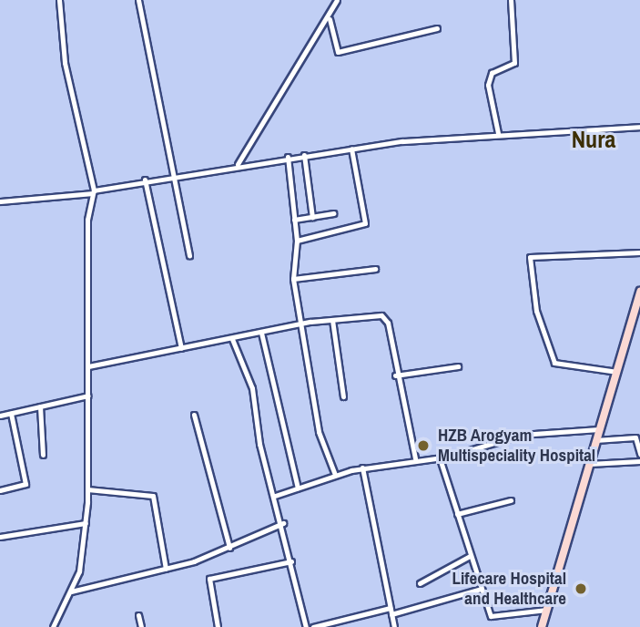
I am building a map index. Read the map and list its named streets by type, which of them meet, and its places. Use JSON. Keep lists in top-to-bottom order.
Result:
{
  "districts": ["Nura"],
  "places": ["HZB Arogyam Multispeciality Hospital", "Lifecare Hospital and Healthcare"]
}
